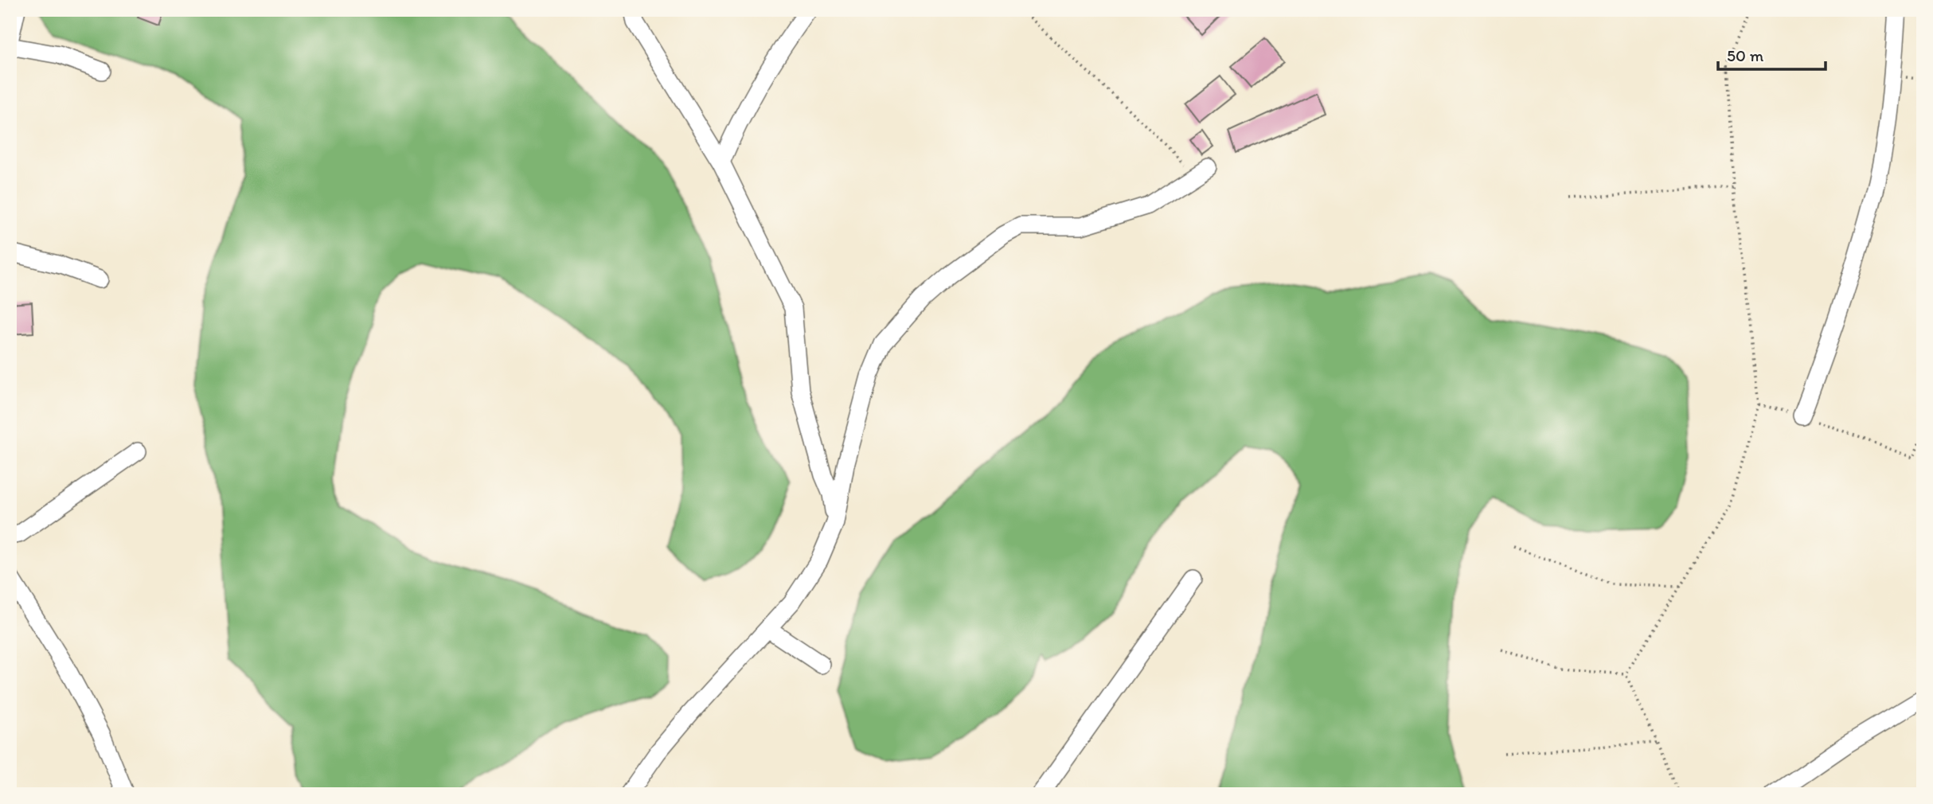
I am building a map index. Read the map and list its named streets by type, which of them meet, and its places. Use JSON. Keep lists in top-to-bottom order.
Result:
{
  "scale_bar": "50 m"
}
